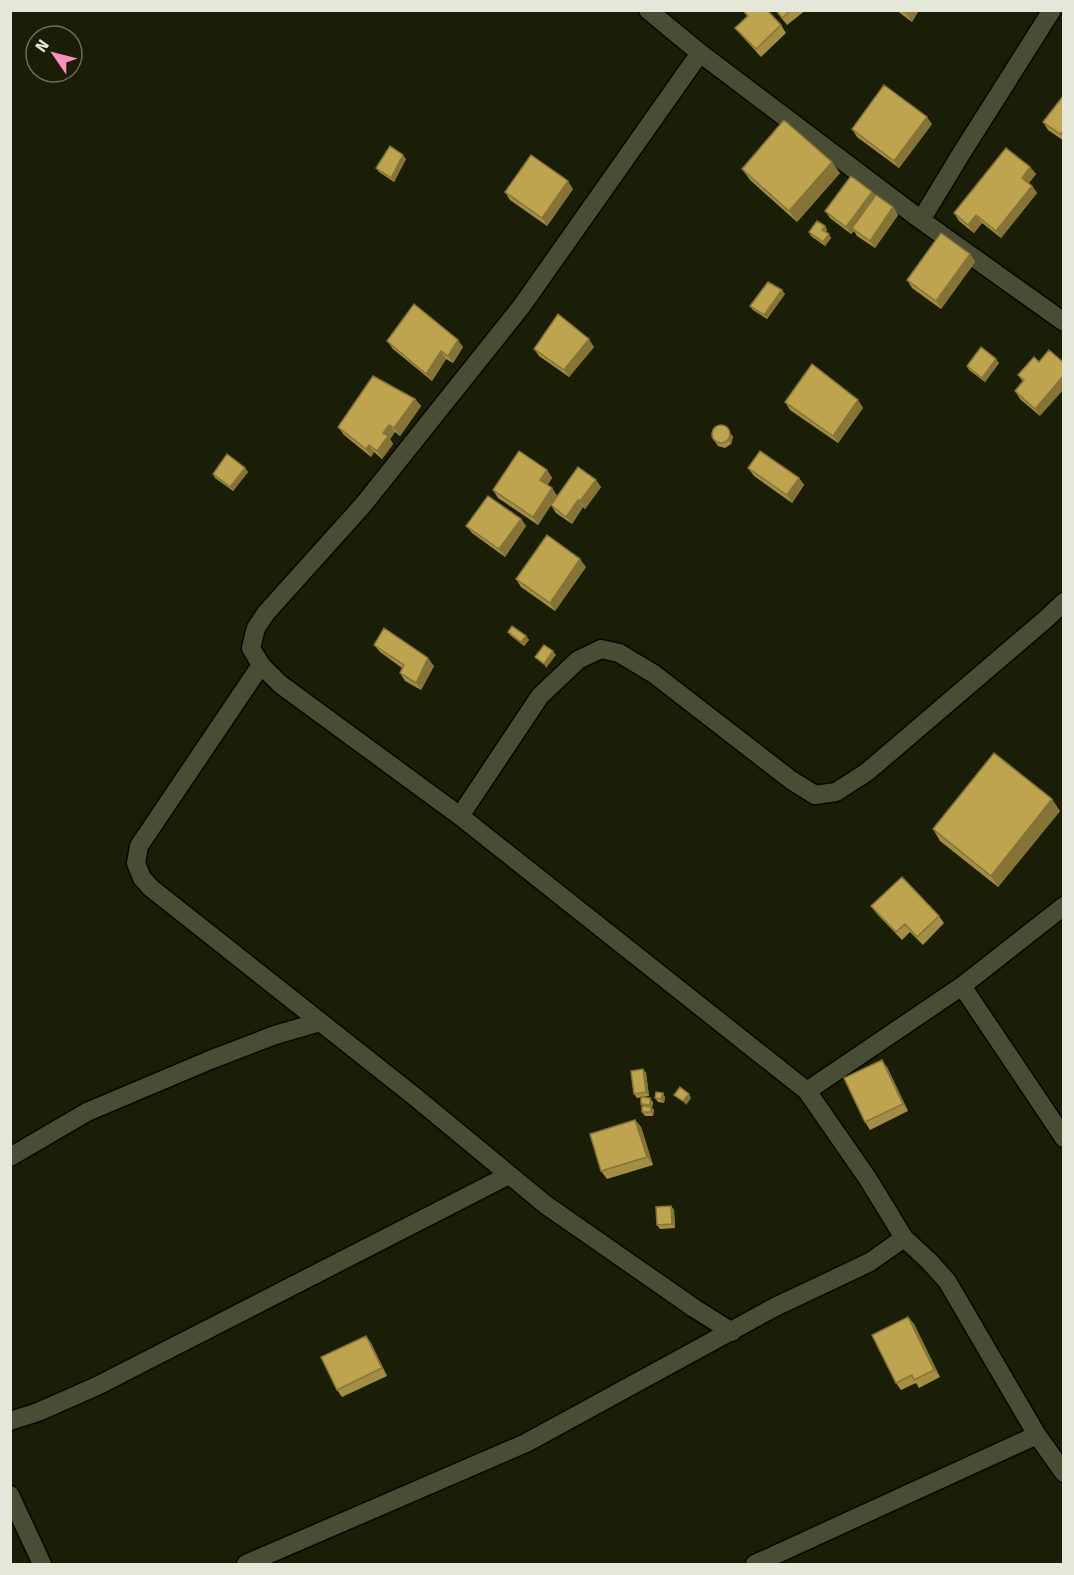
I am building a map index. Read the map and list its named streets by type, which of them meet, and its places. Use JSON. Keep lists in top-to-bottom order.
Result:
{
  "north": "top left"
}
